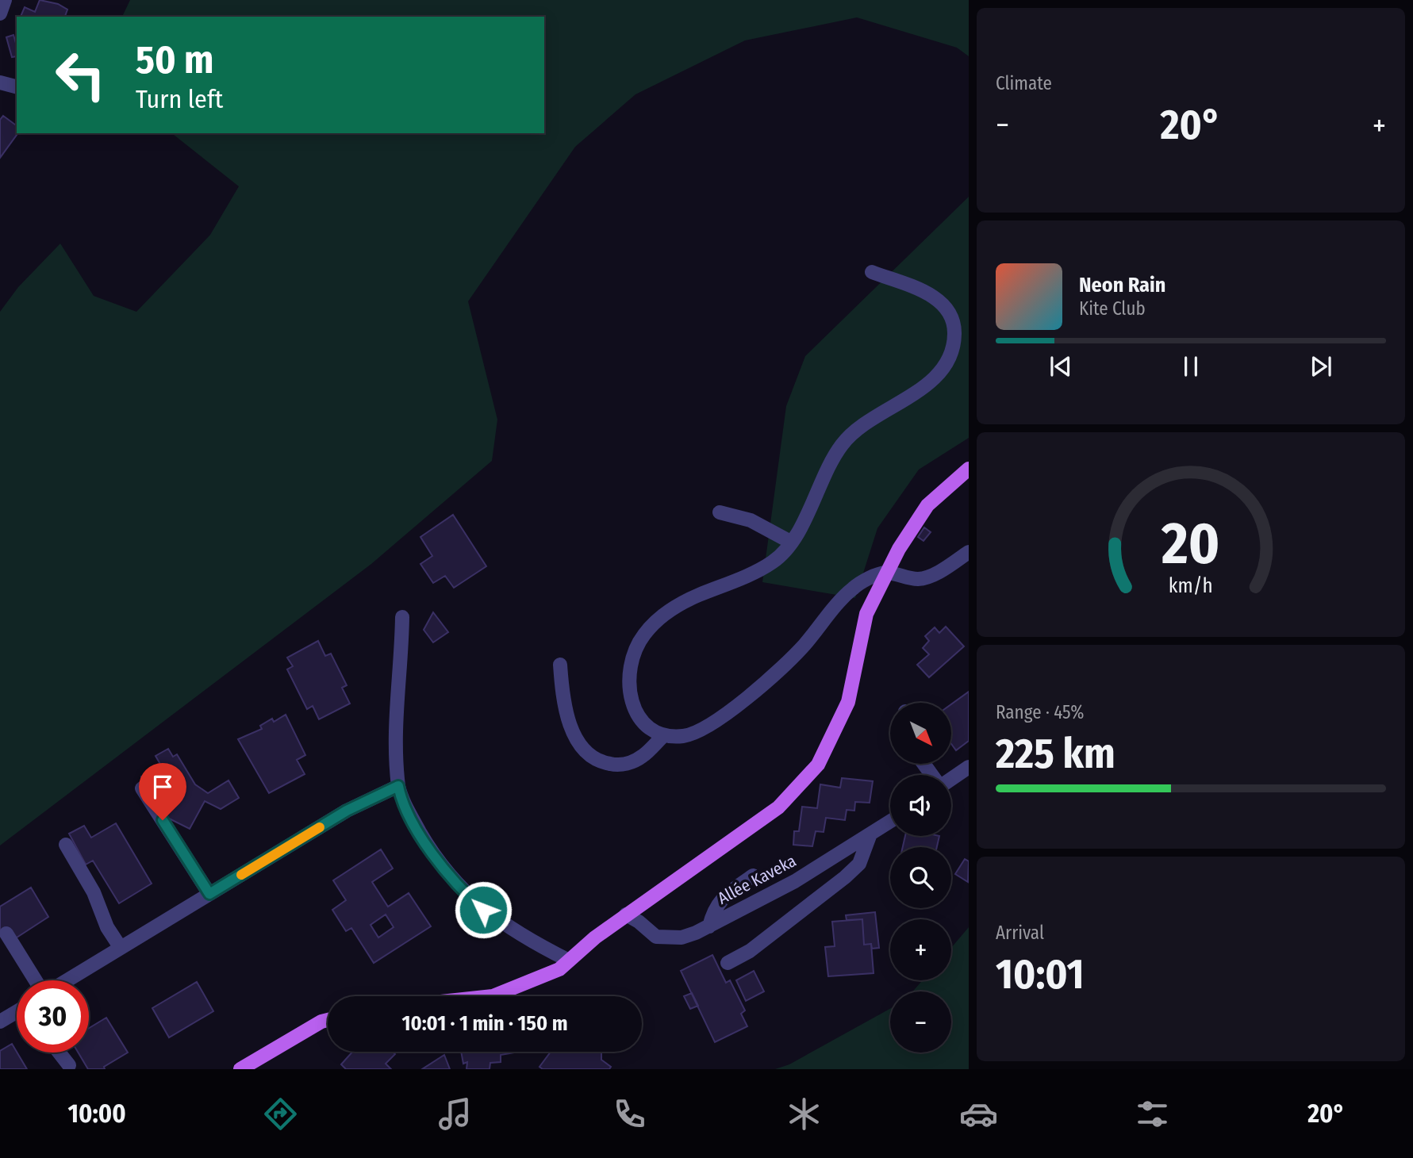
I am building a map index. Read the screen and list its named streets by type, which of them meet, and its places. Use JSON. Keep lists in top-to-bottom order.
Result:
{
  "streets": {
    "street": ["Allée Kaveka"]
  },
  "north": "bottom right",
  "page": {
    "tile": [
      "Climate",
      ["Range · 45%", "225 km"],
      ["Arrival", "10:01"]
    ],
    "turn": ["50 m", "Turn left"],
    "heat": ["−", "20°", "+"],
    "song": ["Neon Rain", "Kite Club"],
    "map_buttons": ["+", "−"],
    "limit": "30",
    "trip": "10:01 · 1 min · 150 m",
    "tabs": ["10:00", "20°"],
    "gauge": ["20", "km/h"]
  }
}
